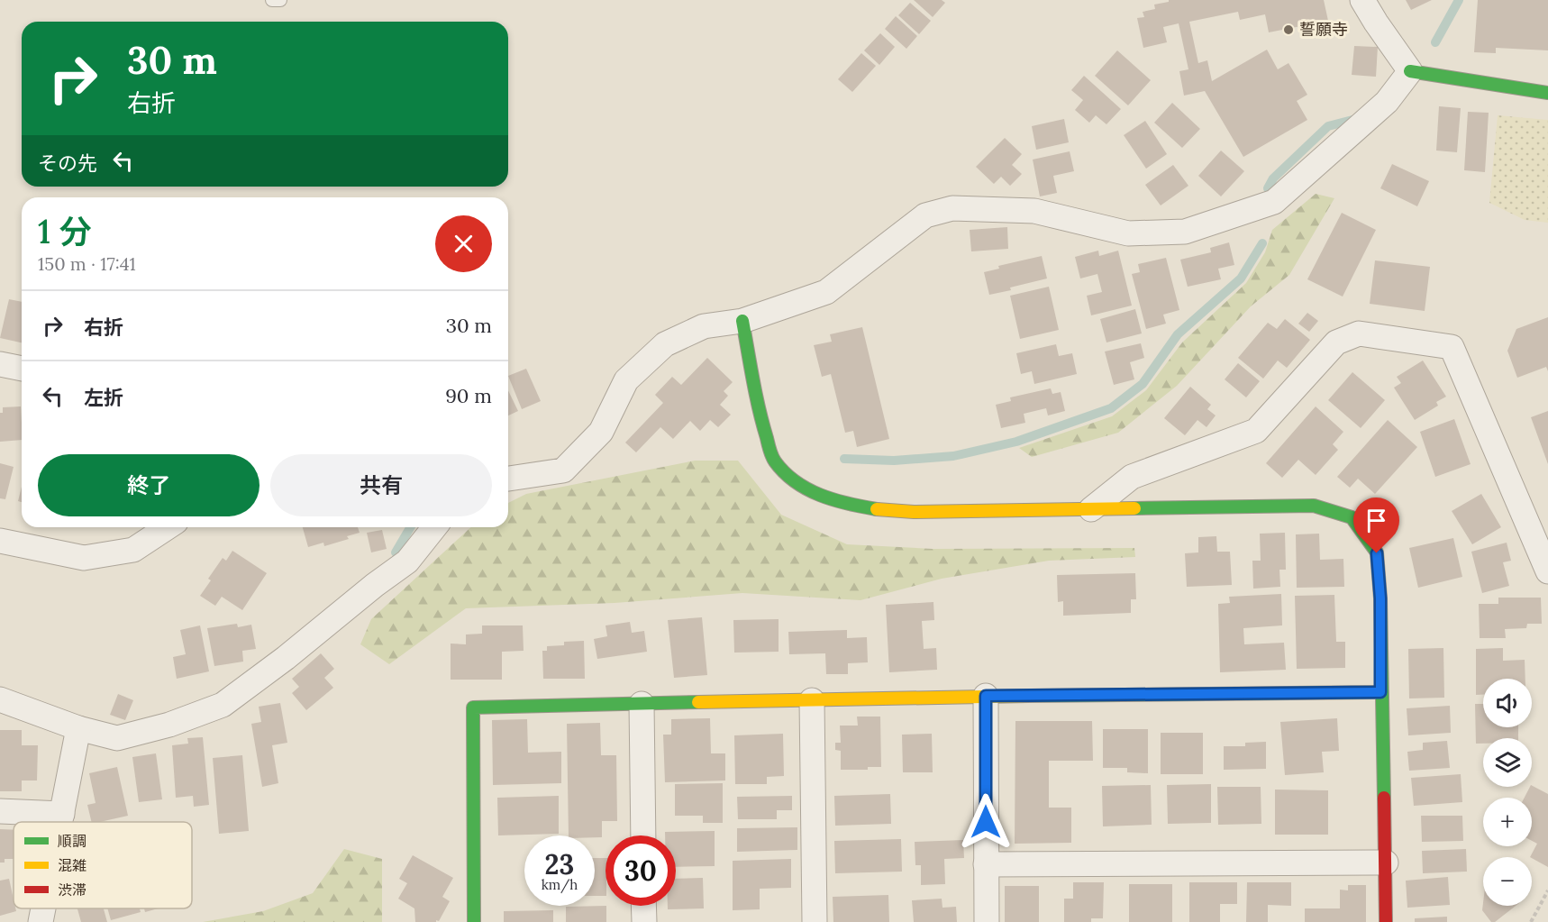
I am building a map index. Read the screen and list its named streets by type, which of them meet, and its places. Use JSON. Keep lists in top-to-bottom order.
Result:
{
  "places": ["誓願寺"],
  "legend": ["順調", "混雑", "渋滞"],
  "page": {
    "turn": ["30 m", "右折"],
    "then": "その先",
    "heading": ["1 分", "150 m · 17:41"],
    "list": [
      {
        "name": "右折",
        "value": "30 m"
      },
      {
        "name": "左折",
        "value": "90 m"
      }
    ],
    "buttons": ["終了", "共有"],
    "map_buttons": ["+", "−"],
    "speed": "23 km/h",
    "limit": "30"
  }
}
